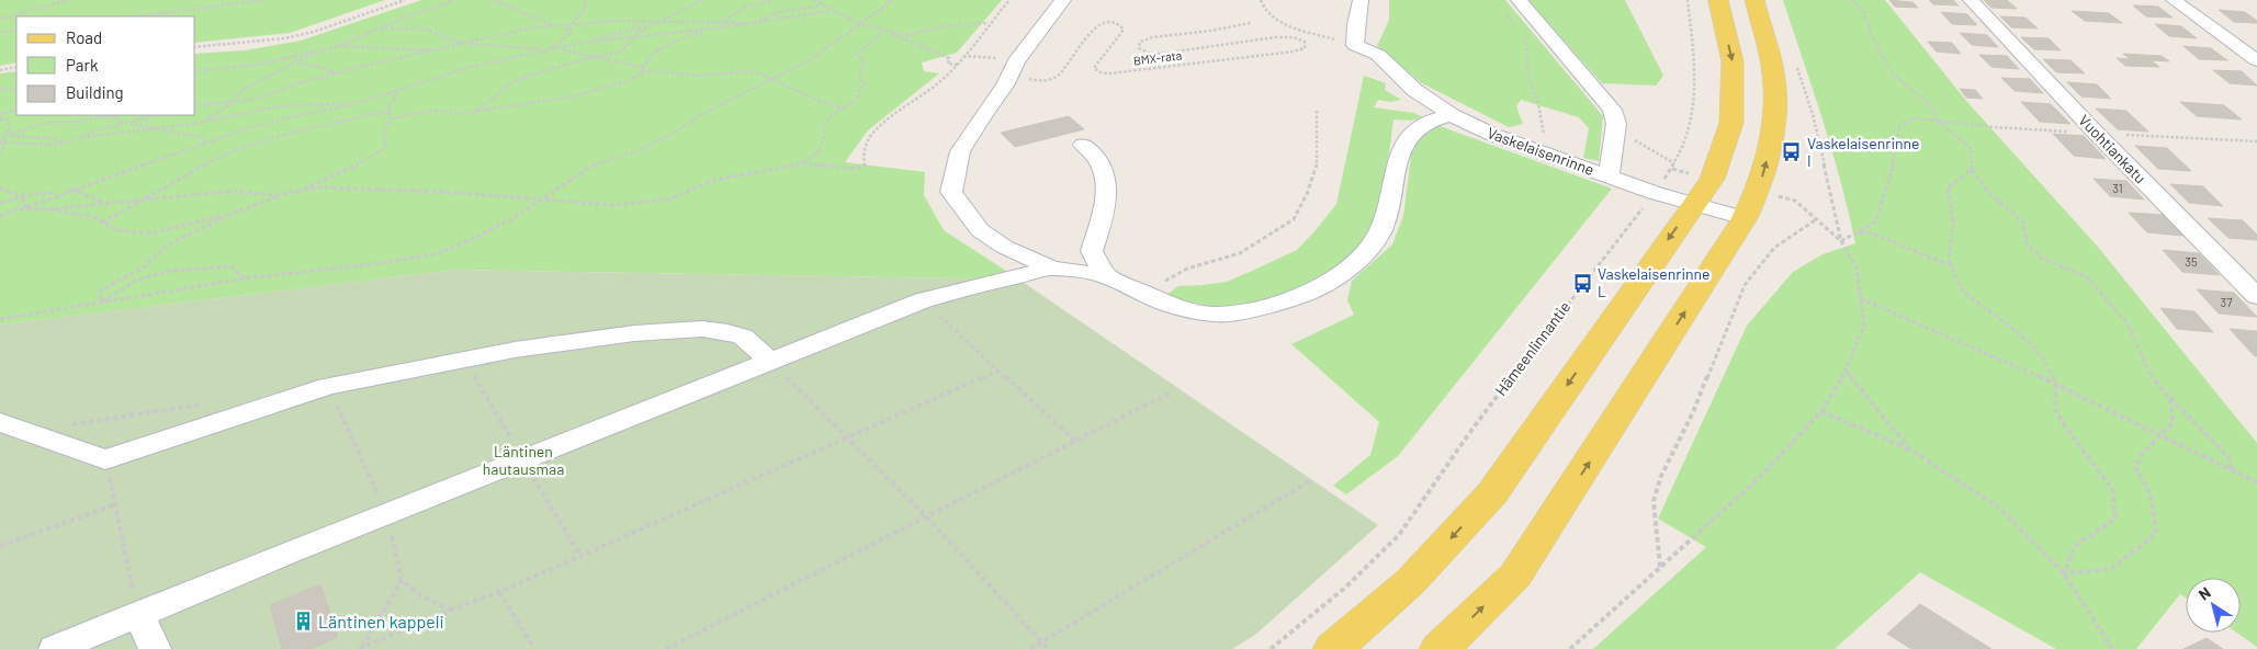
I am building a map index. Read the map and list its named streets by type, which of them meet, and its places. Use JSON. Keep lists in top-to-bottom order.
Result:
{
  "streets": {
    "street": ["Vuohtiankatu", "Vaskelaisenrinne"],
    "path": ["BMX-rata", "Hämeenlinnantie"]
  },
  "crossings": [
    ["Vaskelaisenrinne", "Hämeenlinnantie"]
  ],
  "parks": ["Läntinen hautausmaa"],
  "places": {
    "bus stop": ["Vaskelaisenrinne I", "Vaskelaisenrinne L"],
    "building": ["Läntinen kappeli"]
  },
  "house_numbers": ["31", "35", "37"],
  "legend": ["Road", "Park", "Building"],
  "north": "top left"
}
